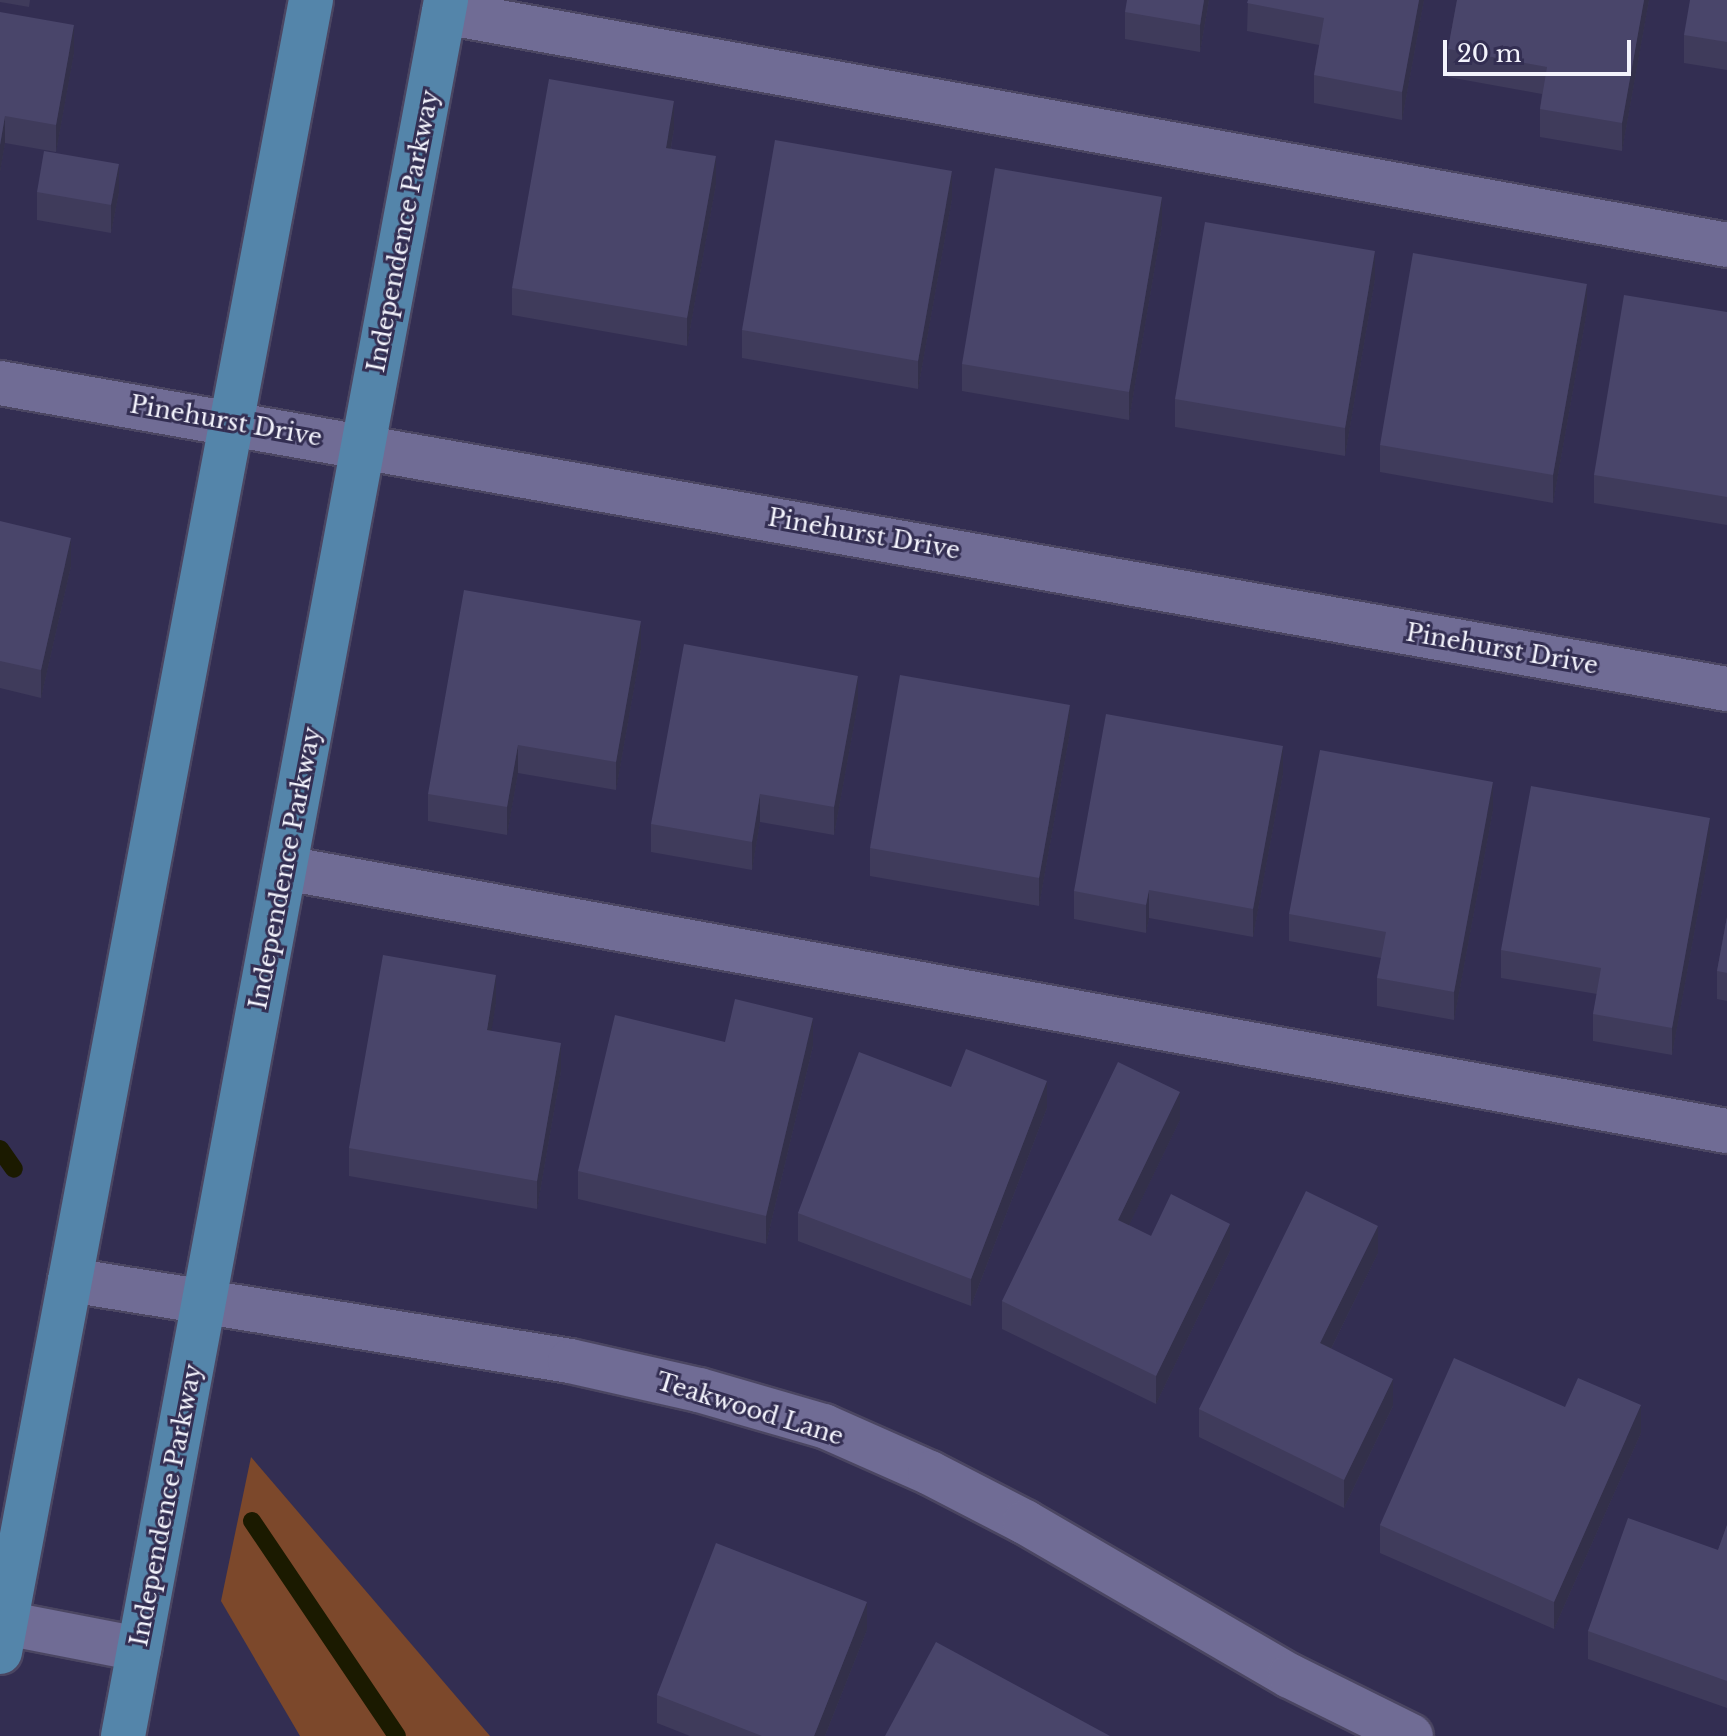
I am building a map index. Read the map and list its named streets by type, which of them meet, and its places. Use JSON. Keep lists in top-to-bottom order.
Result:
{
  "streets": {
    "main road": ["Independence Parkway"],
    "street": ["Pinehurst Drive", "Teakwood Lane"]
  },
  "crossings": [
    ["Independence Parkway", "Pinehurst Drive"],
    ["Independence Parkway", "Teakwood Lane"]
  ],
  "scale_bar": "20 m"
}
